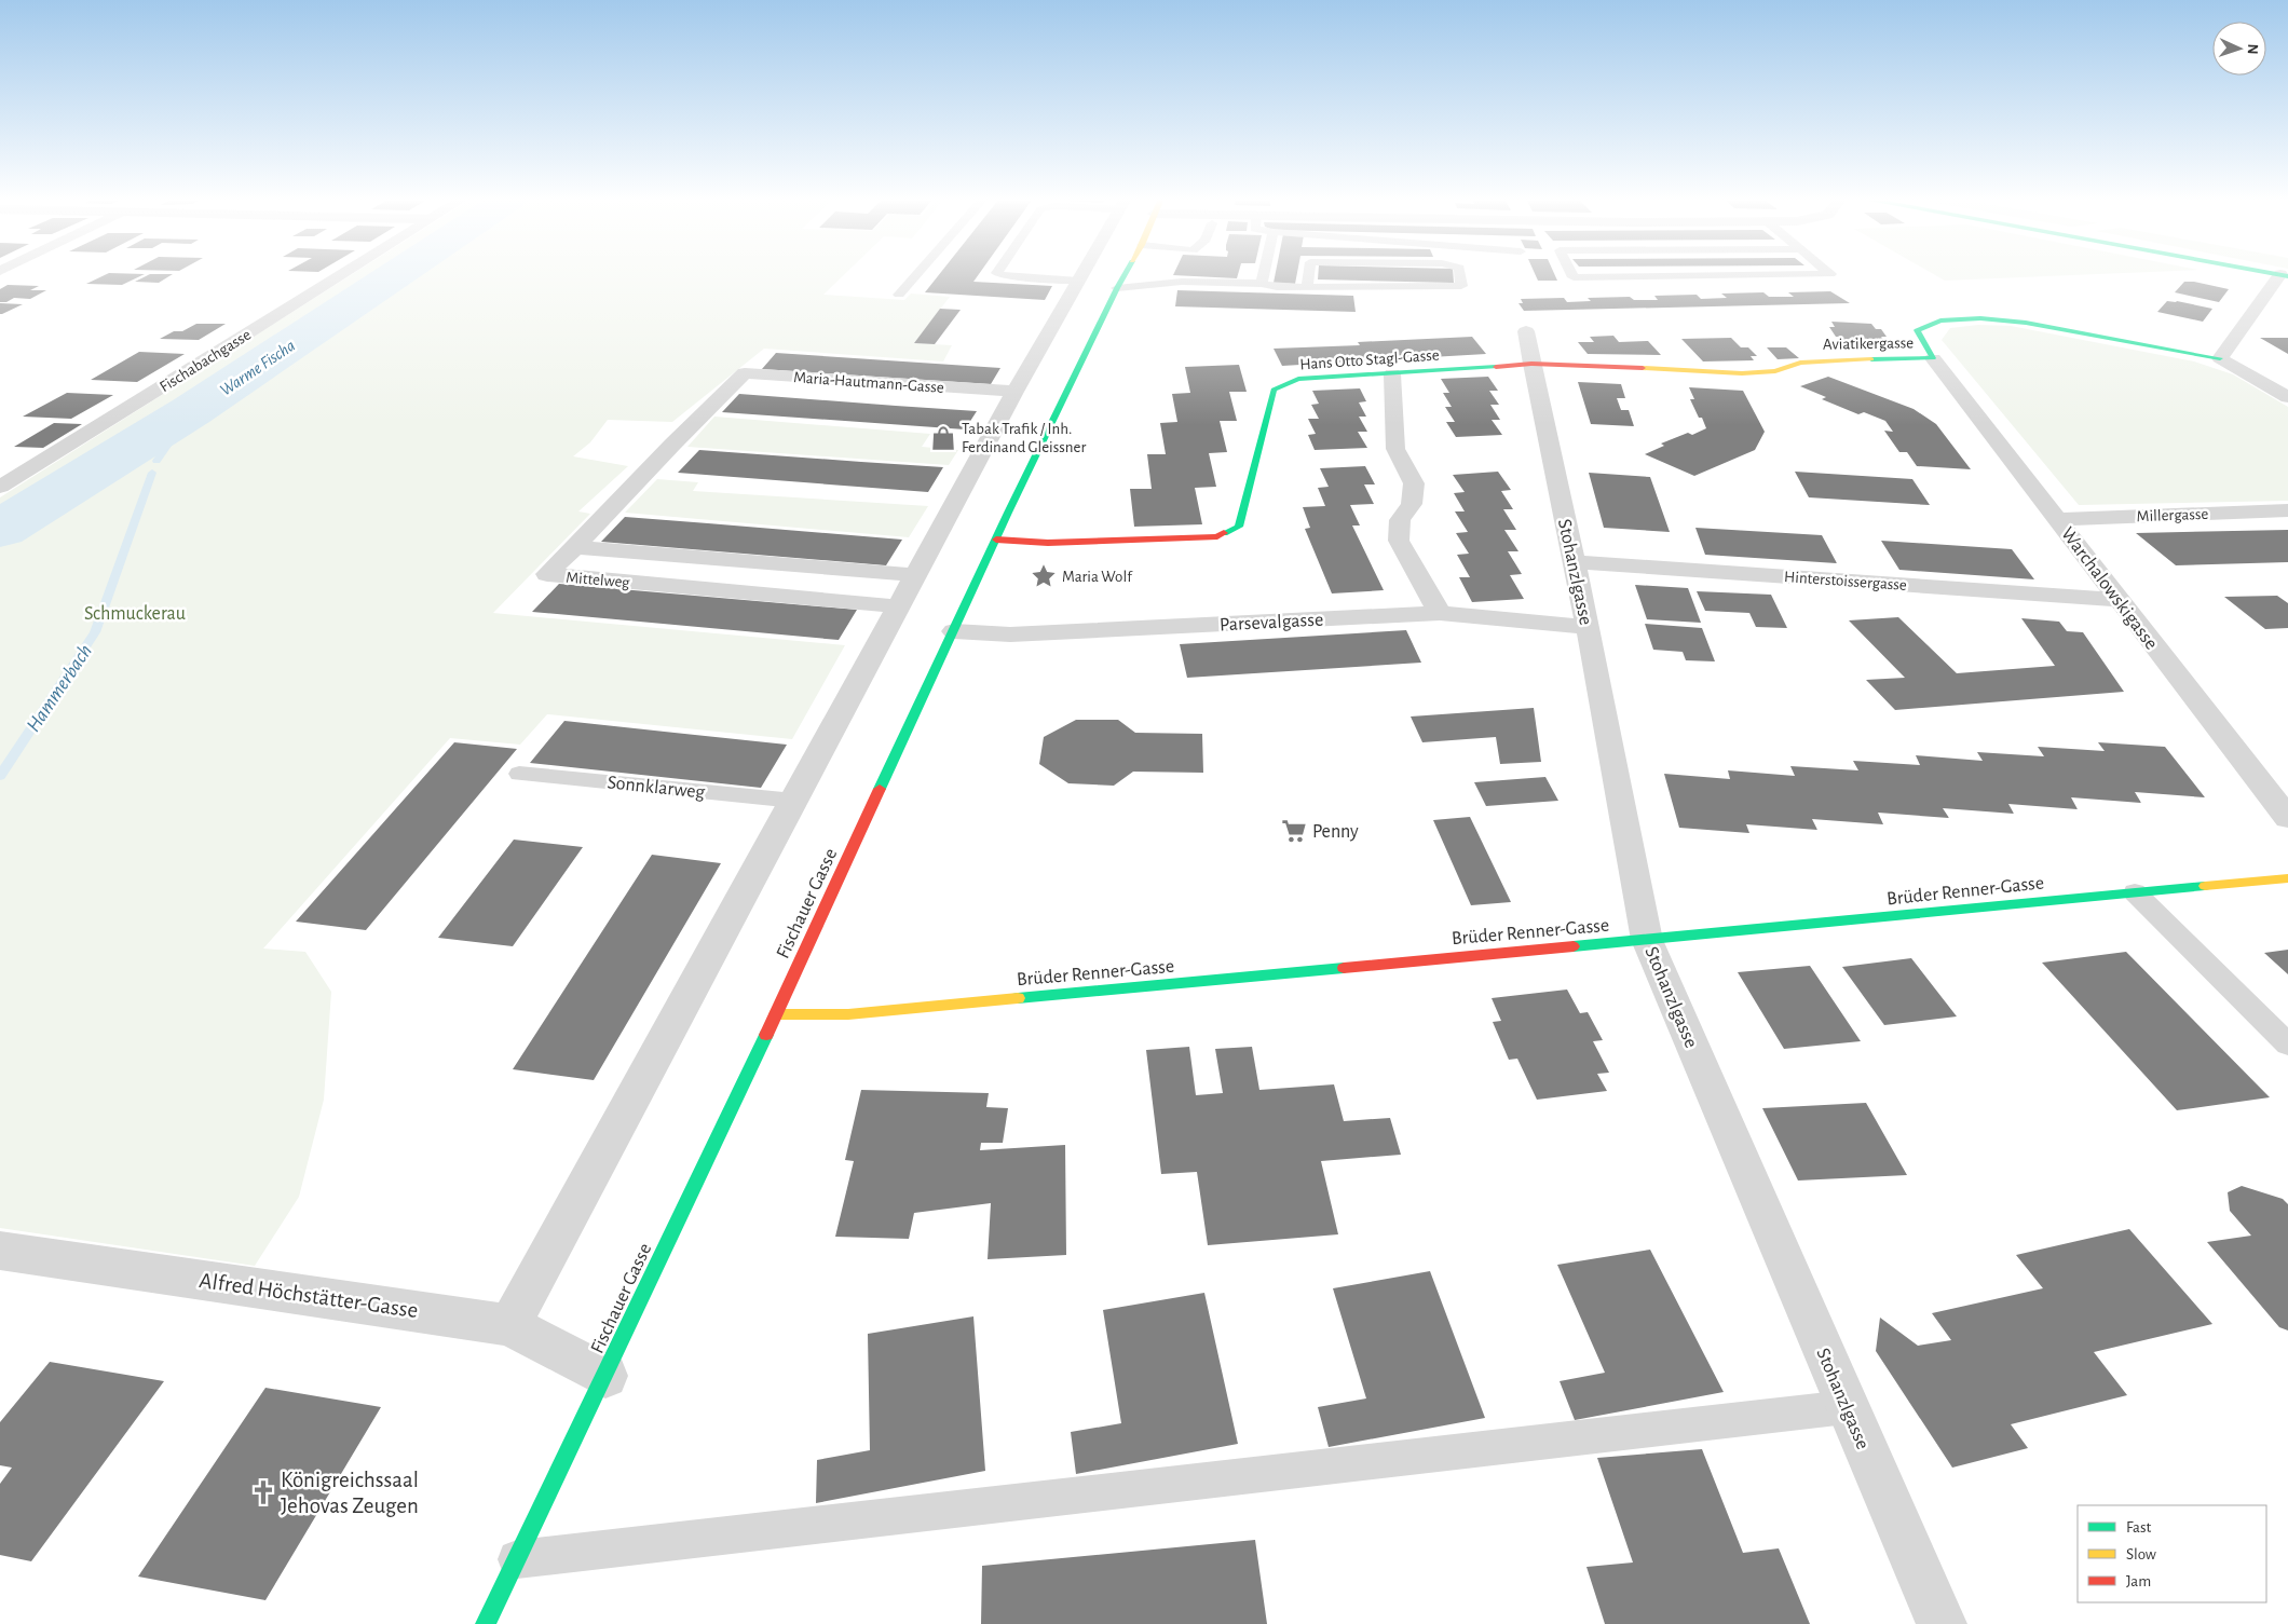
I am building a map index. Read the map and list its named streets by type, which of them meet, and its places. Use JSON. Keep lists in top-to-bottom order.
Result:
{
  "streets": {
    "street": [
      "Aviatikergasse",
      "Hans Otto Stagl-Gasse",
      "Fischabachgasse",
      "Maria-Hautmann-Gasse",
      "Millergasse",
      "Stohanzlgasse",
      "Mittelweg",
      "Hinterstoissergasse",
      "Warchalowskigasse",
      "Parsevalgasse",
      "Brüder Renner-Gasse",
      "Fischauer Gasse",
      "Alfred Höchstätter-Gasse"
    ],
    "lane": ["Sonnklarweg"]
  },
  "crossings": [
    ["Aviatikergasse", "Hans Otto Stagl-Gasse"],
    ["Aviatikergasse", "Stohanzlgasse"],
    ["Aviatikergasse", "Warchalowskigasse"],
    ["Hans Otto Stagl-Gasse", "Stohanzlgasse"],
    ["Hans Otto Stagl-Gasse", "Fischauer Gasse"],
    ["Maria-Hautmann-Gasse", "Mittelweg"],
    ["Millergasse", "Warchalowskigasse"],
    ["Stohanzlgasse", "Hinterstoissergasse"],
    ["Stohanzlgasse", "Parsevalgasse"],
    ["Stohanzlgasse", "Brüder Renner-Gasse"],
    ["Hinterstoissergasse", "Warchalowskigasse"],
    ["Parsevalgasse", "Fischauer Gasse"],
    ["Brüder Renner-Gasse", "Fischauer Gasse"],
    ["Fischauer Gasse", "Alfred Höchstätter-Gasse"]
  ],
  "water": ["Warme Fischa", "Hammerbach"],
  "parks": ["Schmuckerau"],
  "places": {
    "shop": ["Tabak Trafik / Inh. Ferdinand Gleissner"],
    "place": ["Maria Wolf"],
    "supermarket": ["Penny"],
    "church": ["Königreichssaal Jehovas Zeugen"]
  },
  "legend": ["Fast", "Slow", "Jam"],
  "north": "right"
}
